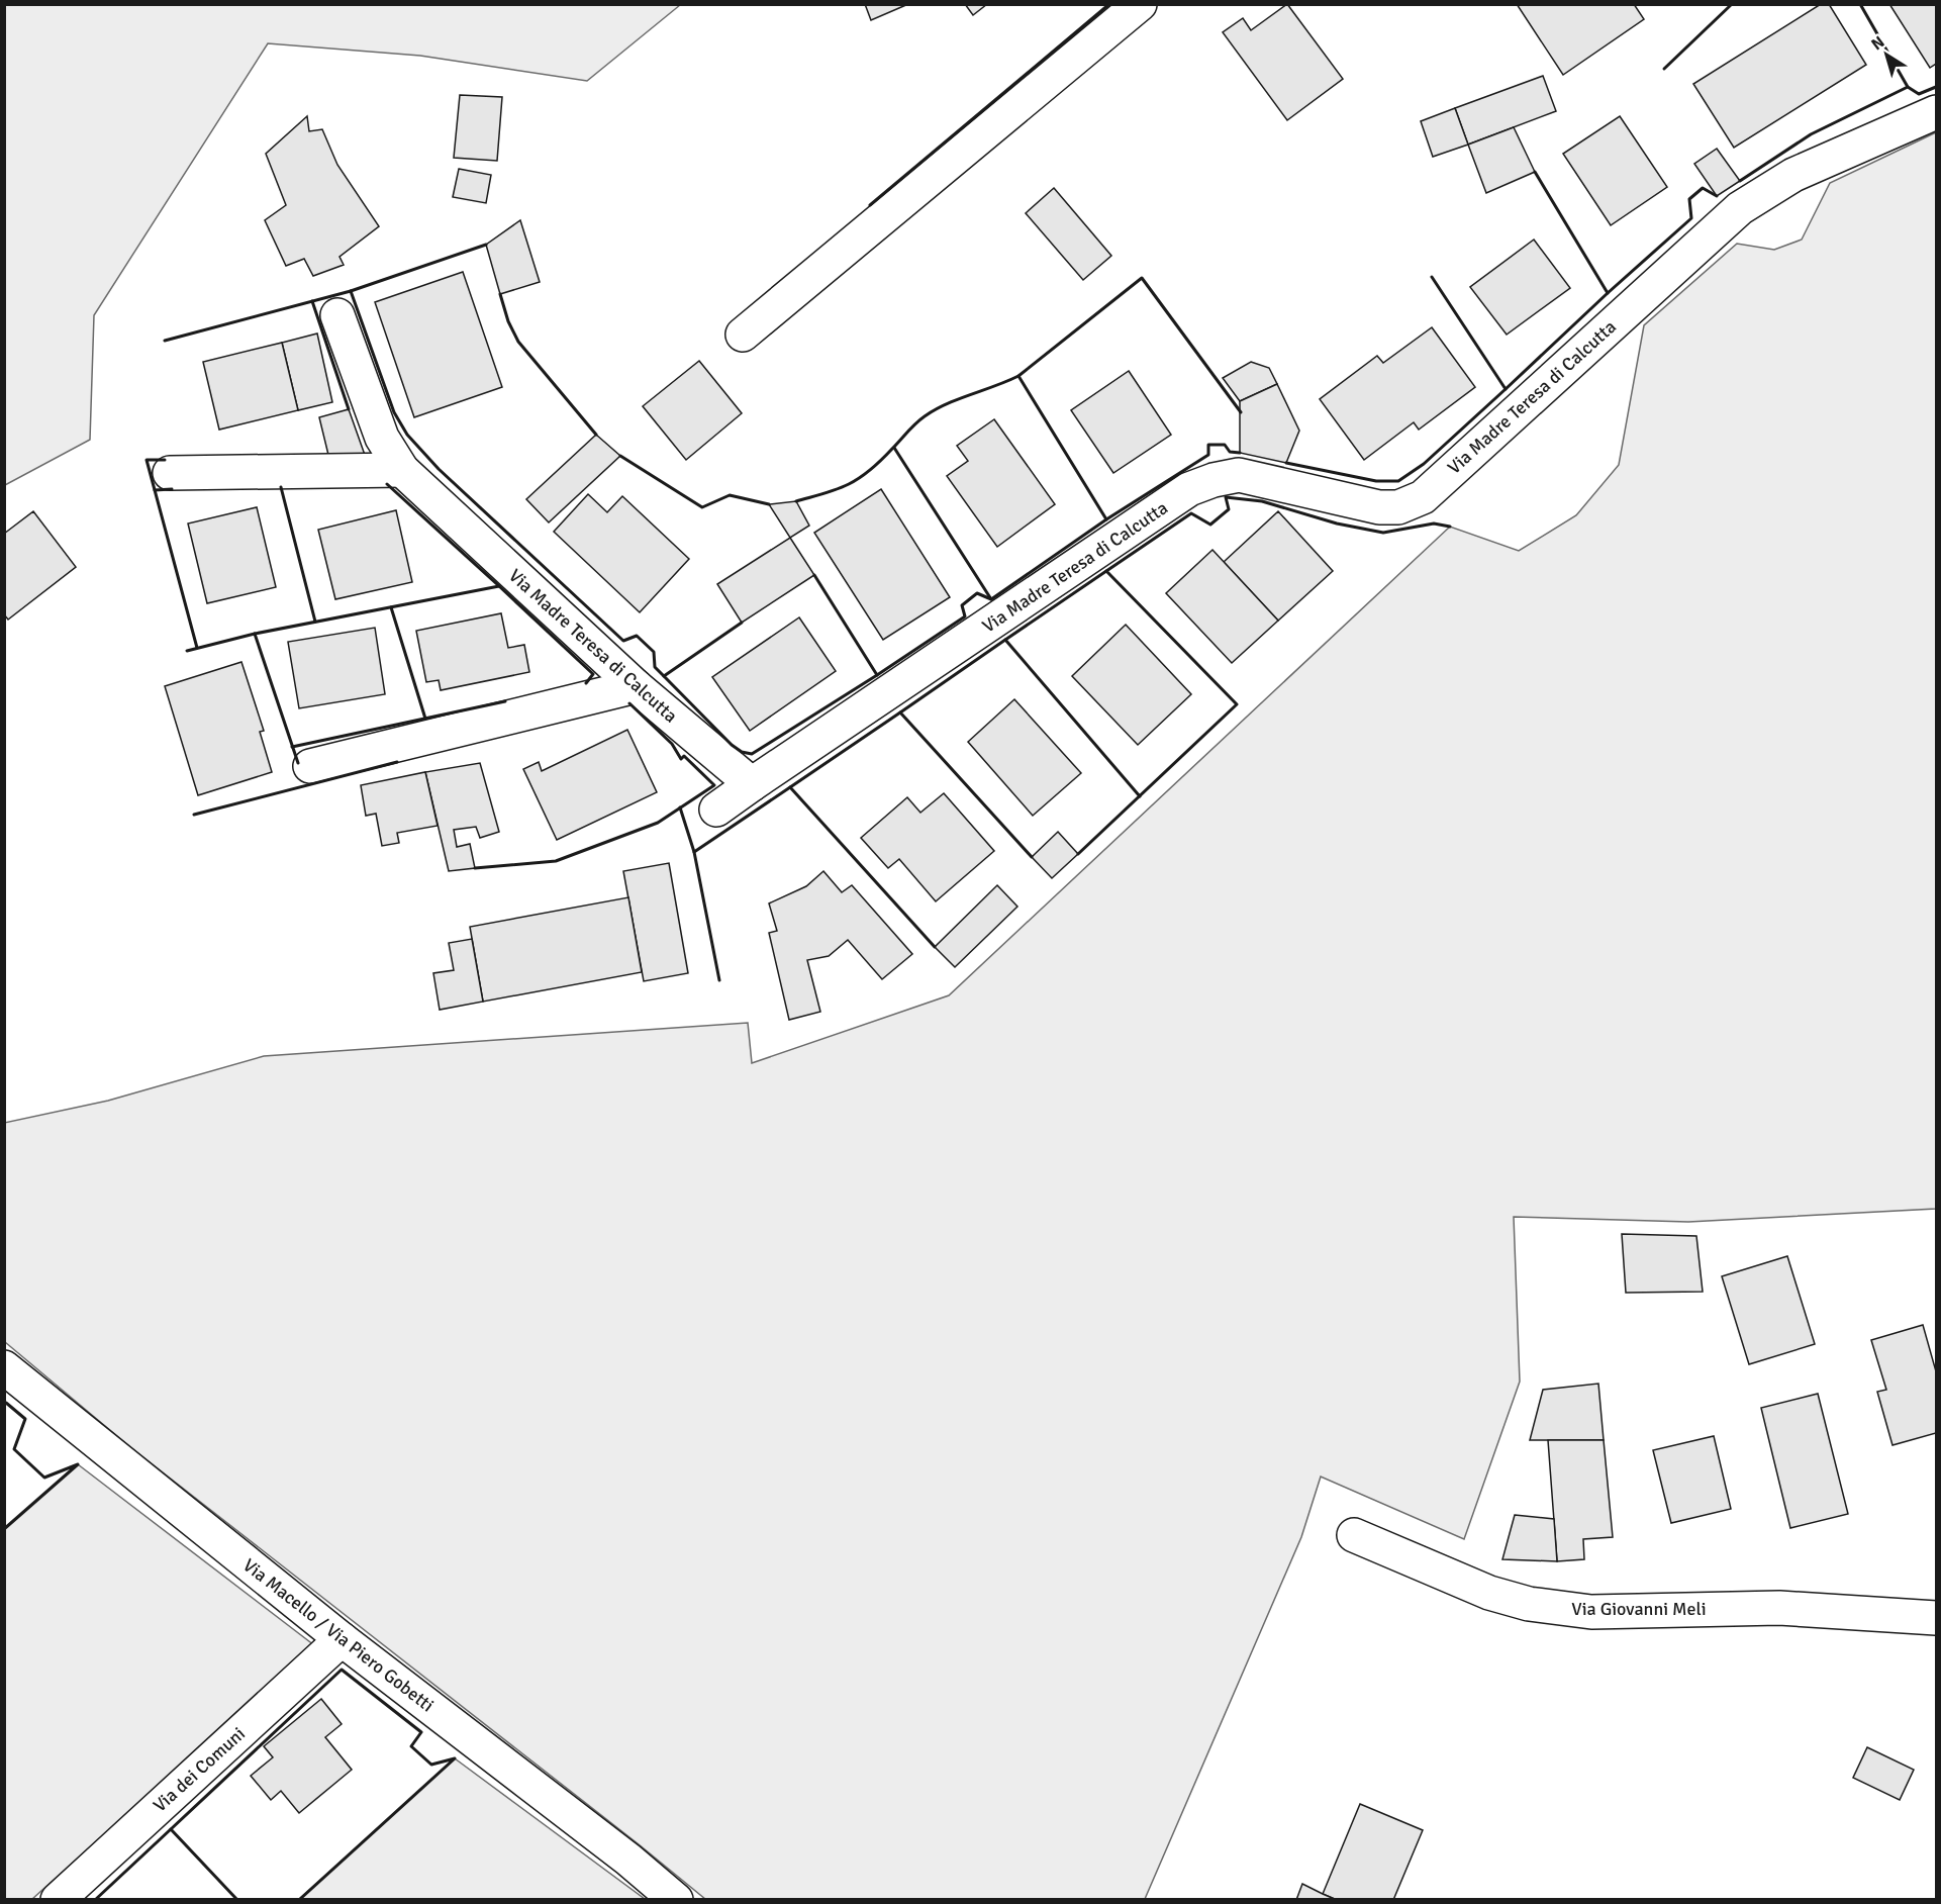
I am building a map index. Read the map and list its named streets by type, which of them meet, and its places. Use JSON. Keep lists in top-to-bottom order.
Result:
{
  "streets": {
    "street": [
      "Via Madre Teresa di Calcutta",
      "Via Giovanni Meli",
      "Via Macello / Via Piero Gobetti",
      "Via dei Comuni"
    ]
  },
  "crossings": [
    ["Via Macello / Via Piero Gobetti", "Via dei Comuni"]
  ],
  "north": "top left"
}
